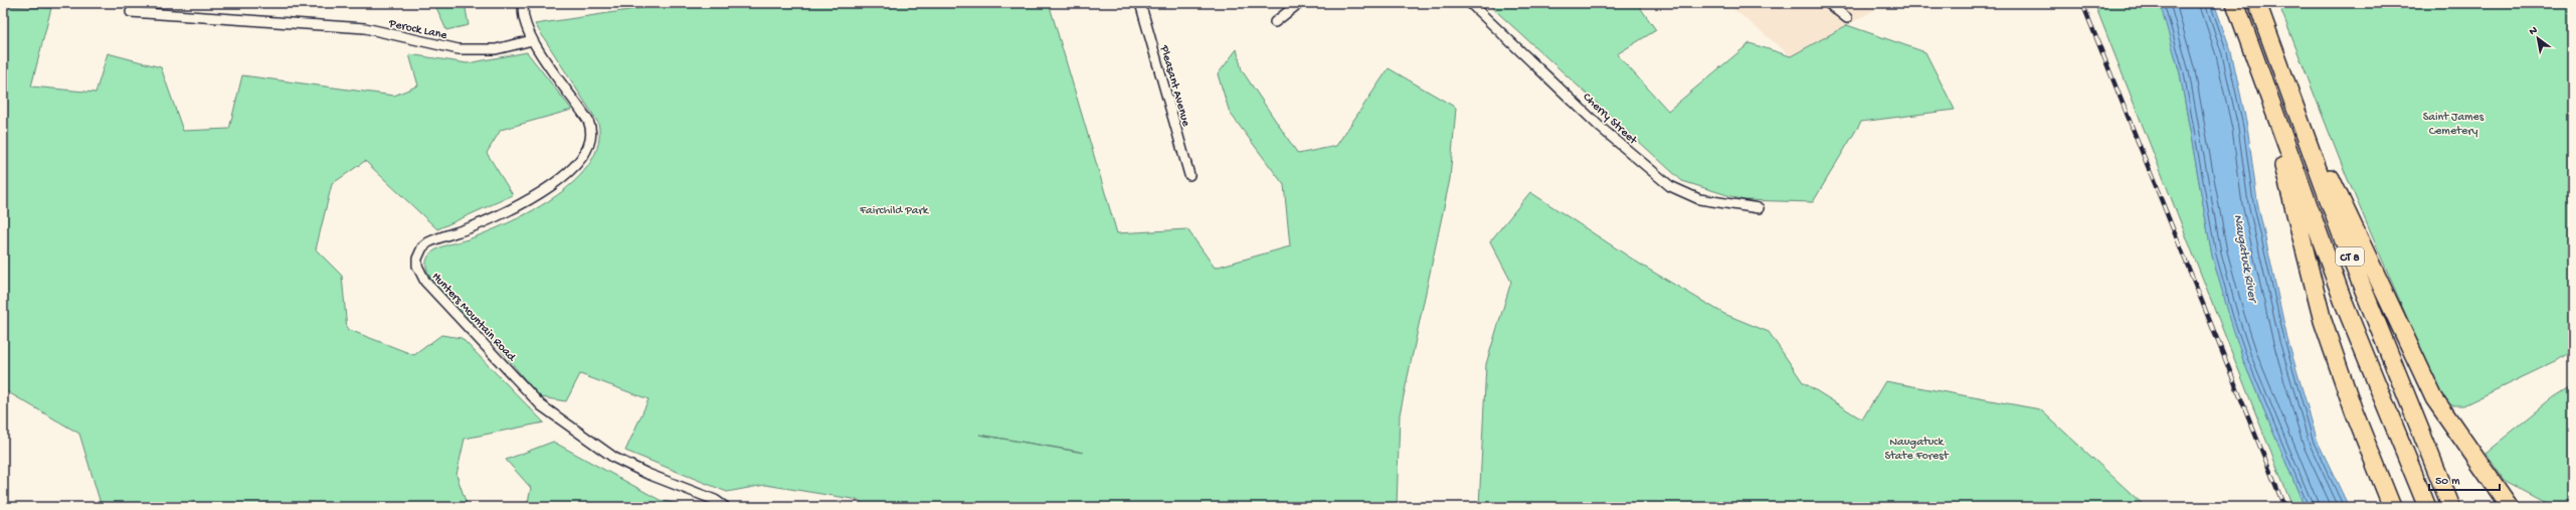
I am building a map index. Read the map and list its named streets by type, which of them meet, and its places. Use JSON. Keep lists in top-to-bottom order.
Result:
{
  "streets": {
    "highway": ["CT 8"],
    "street": [
      "Perock Lane",
      "Pleasant Avenue",
      "Cherry Street",
      "Hunters Mountain Road"
    ]
  },
  "crossings": [
    ["Perock Lane", "Hunters Mountain Road"]
  ],
  "water": ["Naugatuck River"],
  "parks": ["Saint James Cemetery", "Fairchild Park", "Naugatuck State Forest"],
  "scale_bar": "50 m",
  "north": "top left"
}
